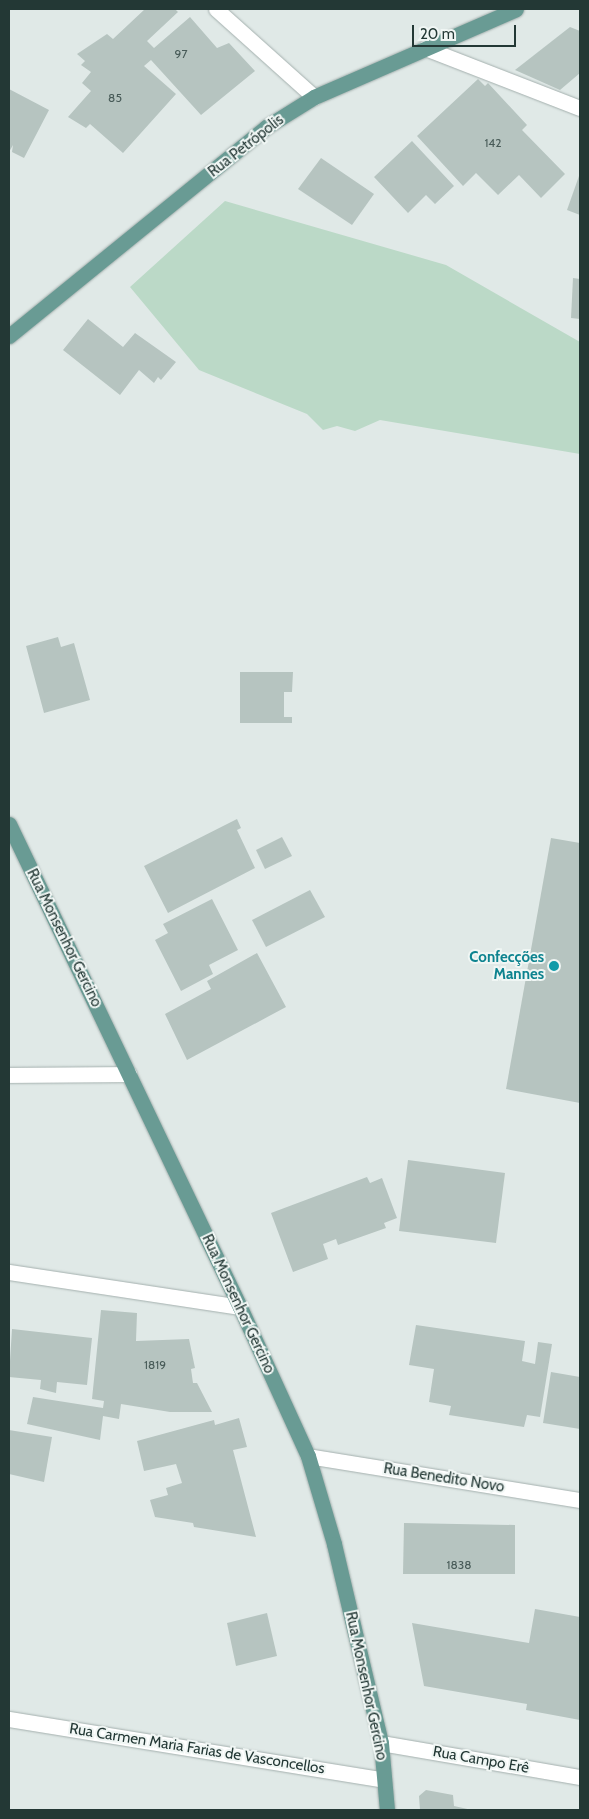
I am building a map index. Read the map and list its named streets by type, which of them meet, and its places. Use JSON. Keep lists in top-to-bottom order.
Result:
{
  "streets": {
    "main road": ["Rua Petrópolis", "Rua Monsenhor Gercino"],
    "street": ["Rua Benedito Novo", "Rua Carmen Maria Farias de Vasconcellos", "Rua Campo Erê"]
  },
  "crossings": [
    ["Rua Monsenhor Gercino", "Rua Benedito Novo"],
    ["Rua Monsenhor Gercino", "Rua Carmen Maria Farias de Vasconcellos"],
    ["Rua Monsenhor Gercino", "Rua Campo Erê"]
  ],
  "places": ["Confecções Mannes"],
  "house_numbers": [
    "97",
    "85",
    "142",
    "1819",
    "1838"
  ],
  "scale_bar": "20 m"
}
